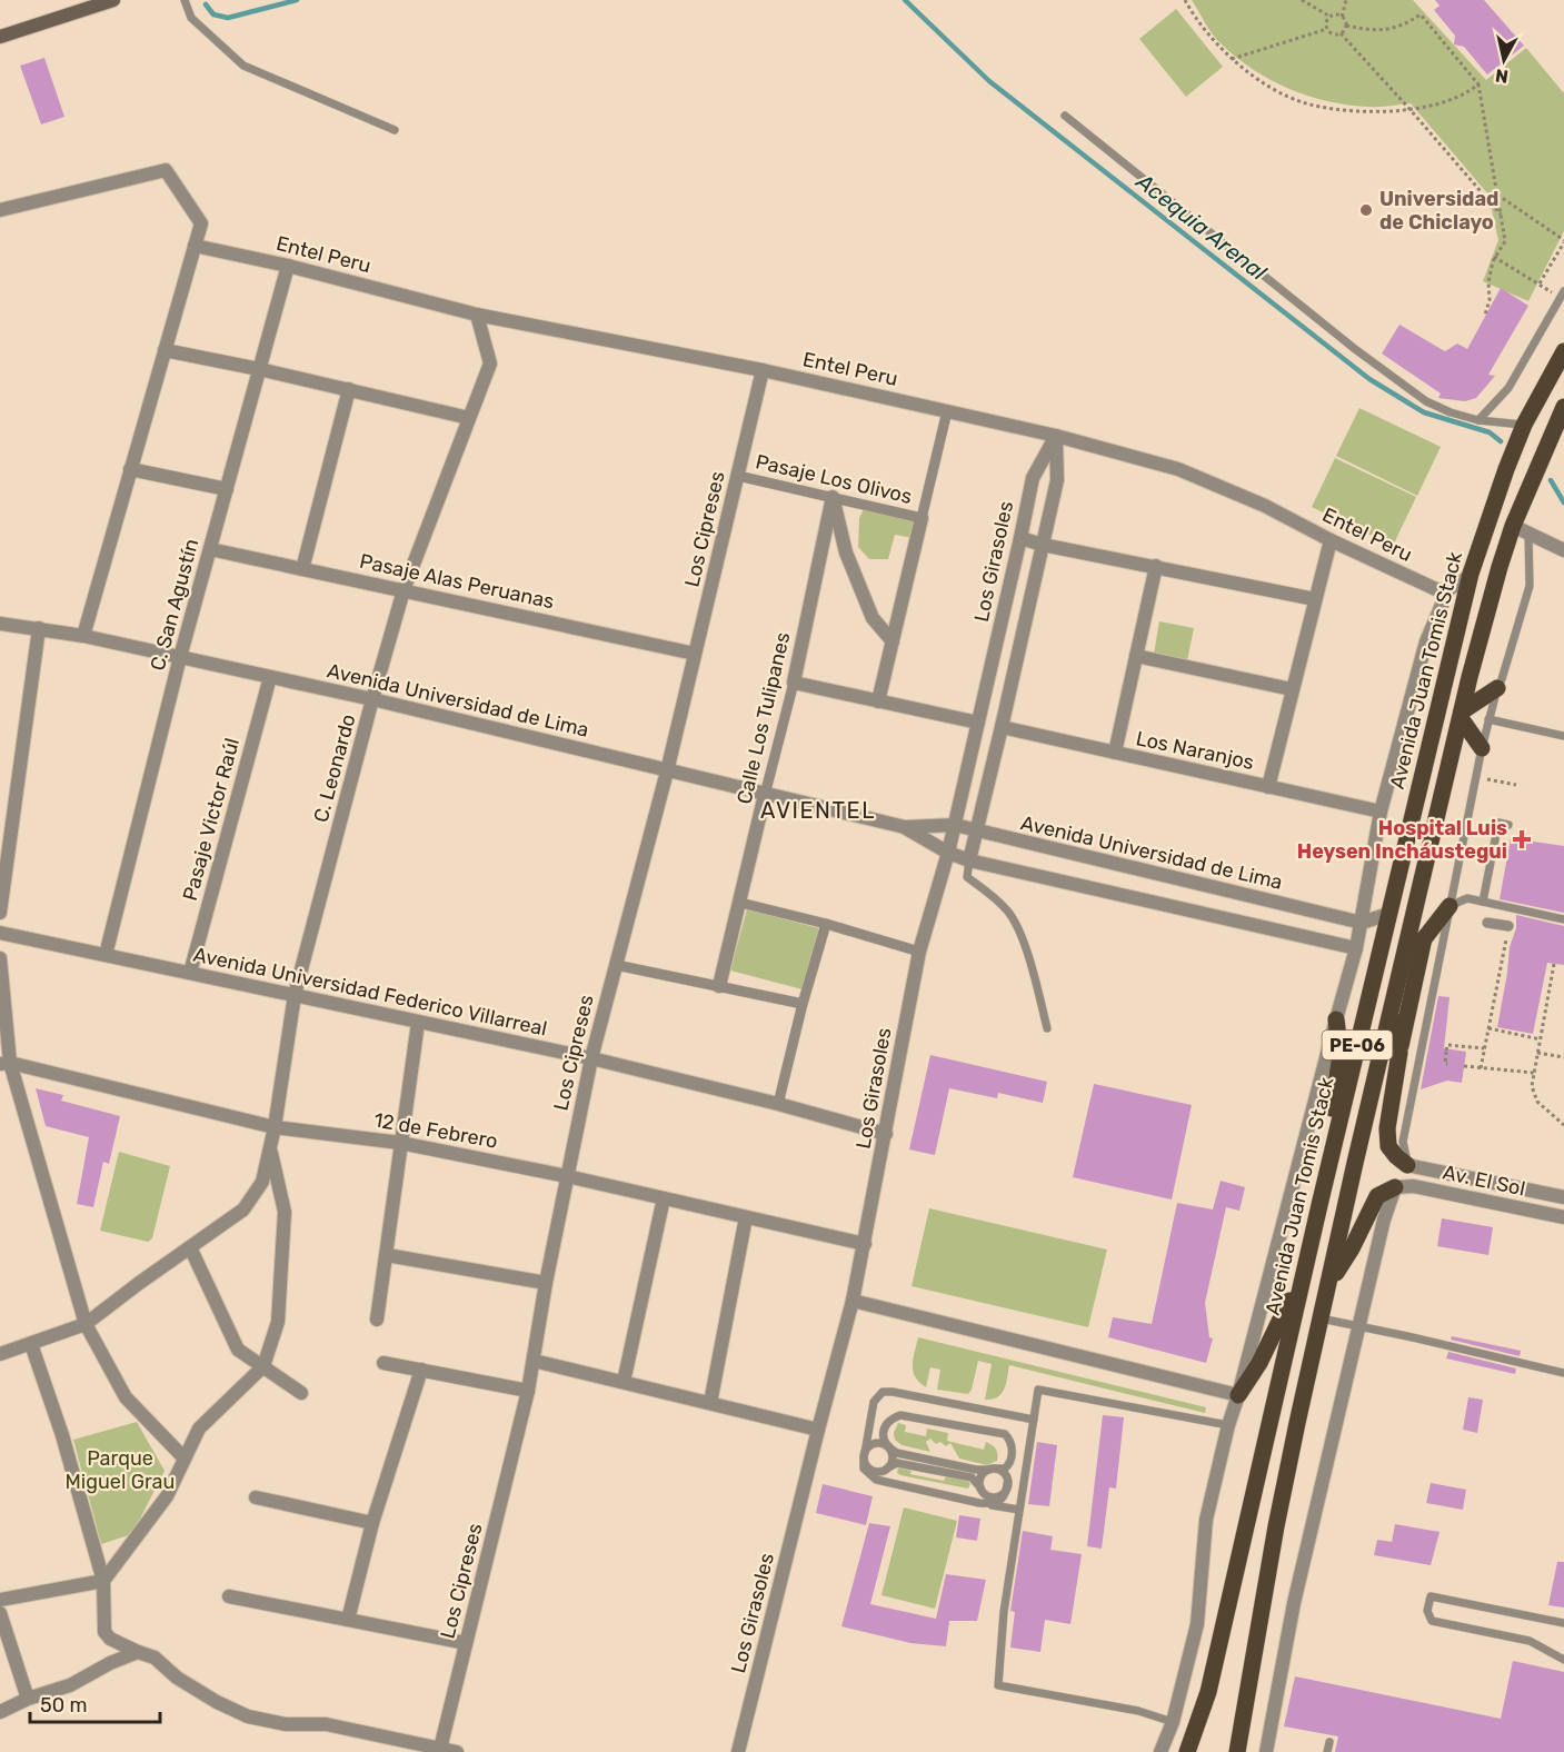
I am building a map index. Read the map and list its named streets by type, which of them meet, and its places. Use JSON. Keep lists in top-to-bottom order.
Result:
{
  "streets": {
    "main road": ["Avenida Juan Tomis Stack", "PE-06"],
    "street": [
      "Entel Peru",
      "Pasaje Los Olivos",
      "Los Cipreses",
      "Los Girasoles",
      "Pasaje Alas Peruanas",
      "C. San Agustín",
      "Avenida Universidad de Lima",
      "Calle Los Tulipanes",
      "Los Naranjos",
      "C. Leonardo",
      "Pasaje Victor Raúl",
      "Avenida Universidad Federico Villarreal",
      "12 de Febrero",
      "Av. El Sol"
    ]
  },
  "crossings": [
    ["Entel Peru", "Los Cipreses"],
    ["Entel Peru", "Los Girasoles"],
    ["Entel Peru", "C. San Agustín"],
    ["Entel Peru", "Avenida Juan Tomis Stack"],
    ["Entel Peru", "C. Leonardo"],
    ["Pasaje Los Olivos", "Los Cipreses"],
    ["Pasaje Los Olivos", "Calle Los Tulipanes"],
    ["Los Cipreses", "Pasaje Alas Peruanas"],
    ["Los Cipreses", "Avenida Universidad de Lima"],
    ["Los Cipreses", "Avenida Universidad Federico Villarreal"],
    ["Los Cipreses", "12 de Febrero"],
    ["Los Girasoles", "Avenida Universidad de Lima"],
    ["Los Girasoles", "Avenida Universidad Federico Villarreal"],
    ["Los Girasoles", "12 de Febrero"],
    ["Pasaje Alas Peruanas", "C. San Agustín"],
    ["Pasaje Alas Peruanas", "C. Leonardo"],
    ["C. San Agustín", "Avenida Universidad de Lima"],
    ["C. San Agustín", "Avenida Universidad Federico Villarreal"],
    ["Avenida Juan Tomis Stack", "Avenida Universidad de Lima"],
    ["Avenida Juan Tomis Stack", "Los Naranjos"],
    ["Avenida Universidad de Lima", "Calle Los Tulipanes"],
    ["Avenida Universidad de Lima", "C. Leonardo"],
    ["Avenida Universidad de Lima", "Pasaje Victor Raúl"],
    ["C. Leonardo", "Avenida Universidad Federico Villarreal"],
    ["C. Leonardo", "12 de Febrero"],
    ["Pasaje Victor Raúl", "Avenida Universidad Federico Villarreal"]
  ],
  "districts": ["AVIENTEL"],
  "water": ["Acequia Arenal"],
  "parks": ["Parque Miguel Grau"],
  "places": {
    "other": ["Universidad de Chiclayo"],
    "health": ["Hospital Luis Heysen Incháustegui"]
  },
  "scale_bar": "50 m",
  "north": "bottom"
}
